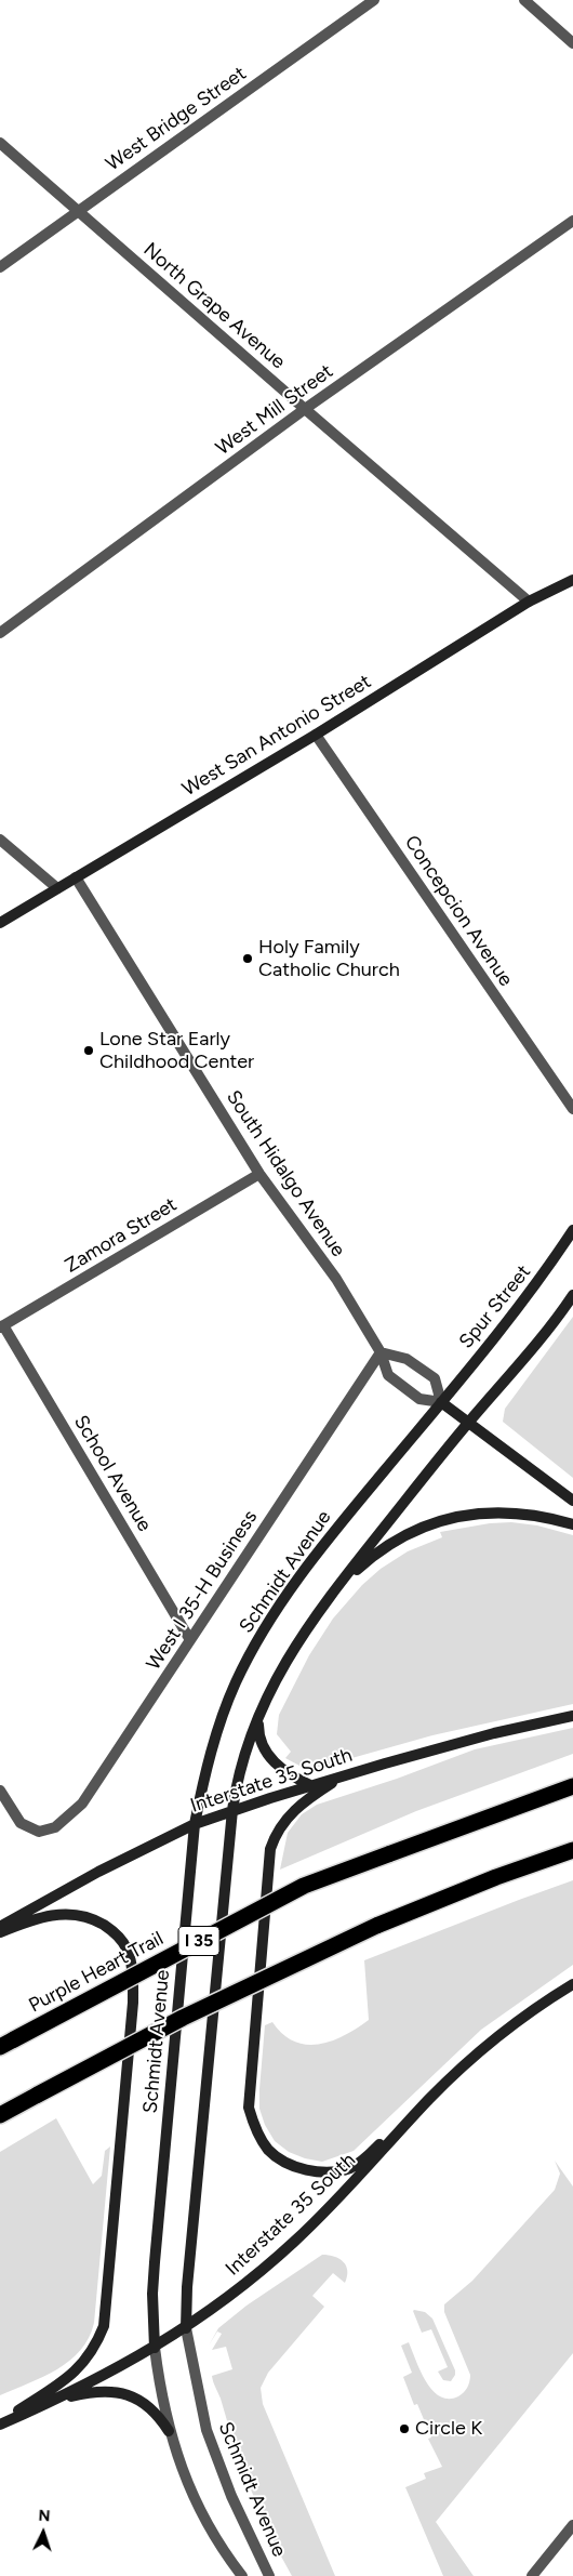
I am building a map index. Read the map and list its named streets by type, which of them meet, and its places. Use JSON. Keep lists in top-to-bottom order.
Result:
{
  "streets": {
    "highway": ["I 35", "Purple Heart Trail"],
    "main road": [
      "West San Antonio Street",
      "South Hidalgo Avenue",
      "Spur Street",
      "Schmidt Avenue",
      "Interstate 35 South"
    ],
    "street": [
      "West Bridge Street",
      "North Grape Avenue",
      "West Mill Street",
      "Concepcion Avenue",
      "Zamora Street",
      "School Avenue",
      "West I 35-H Business"
    ]
  },
  "crossings": [
    ["West Bridge Street", "North Grape Avenue"],
    ["North Grape Avenue", "West Mill Street"],
    ["North Grape Avenue", "West San Antonio Street"],
    ["West San Antonio Street", "Concepcion Avenue"],
    ["West San Antonio Street", "South Hidalgo Avenue"],
    ["South Hidalgo Avenue", "Zamora Street"],
    ["South Hidalgo Avenue", "Spur Street"],
    ["South Hidalgo Avenue", "Schmidt Avenue"],
    ["South Hidalgo Avenue", "West I 35-H Business"],
    ["Zamora Street", "School Avenue"],
    ["Spur Street", "Schmidt Avenue"],
    ["School Avenue", "West I 35-H Business"],
    ["Schmidt Avenue", "Interstate 35 South"]
  ],
  "places": ["Holy Family Catholic Church", "Lone Star Early Childhood Center", "Circle K"],
  "north": "top"
}
